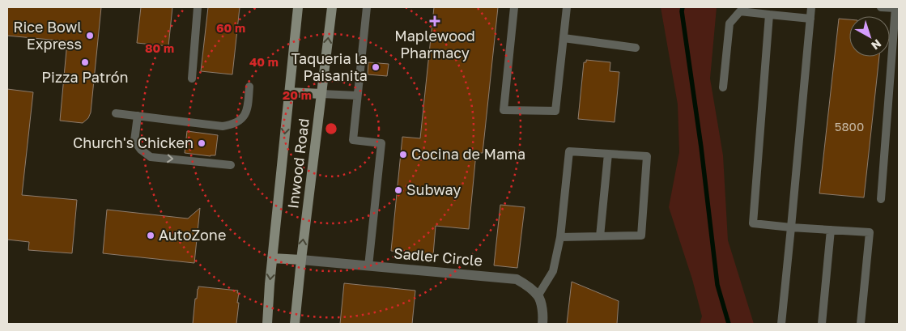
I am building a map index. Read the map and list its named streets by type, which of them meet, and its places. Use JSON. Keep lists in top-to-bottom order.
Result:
{
  "streets": {
    "main road": ["Inwood Road"],
    "street": ["Sadler Circle"]
  },
  "crossings": [
    ["Inwood Road", "Sadler Circle"]
  ],
  "places": {
    "health": ["Maplewood Pharmacy"],
    "other": [
      "Rice Bowl Express",
      "Pizza Patrón",
      "Taqueria la Paisanita",
      "Church's Chicken",
      "Cocina de Mama",
      "Subway",
      "AutoZone"
    ]
  },
  "house_numbers": ["5800"],
  "north": "bottom right",
  "rings": [
    "60 m",
    "80 m",
    "40 m",
    "20 m"
  ]
}
